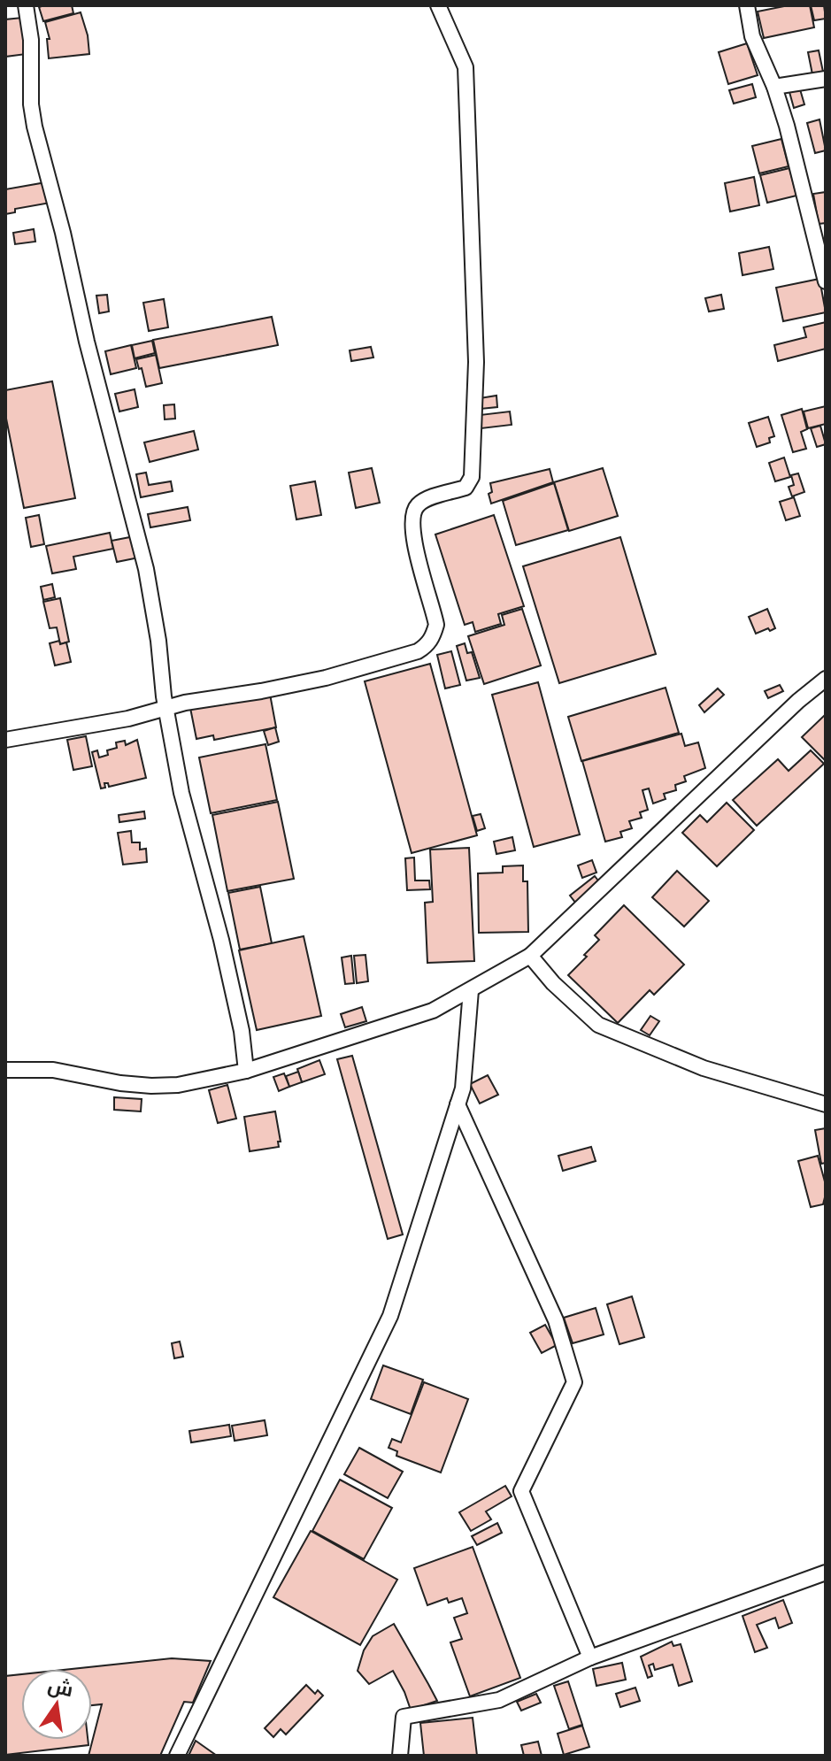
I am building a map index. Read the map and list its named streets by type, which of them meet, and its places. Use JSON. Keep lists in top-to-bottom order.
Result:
{
  "north": "top"
}
